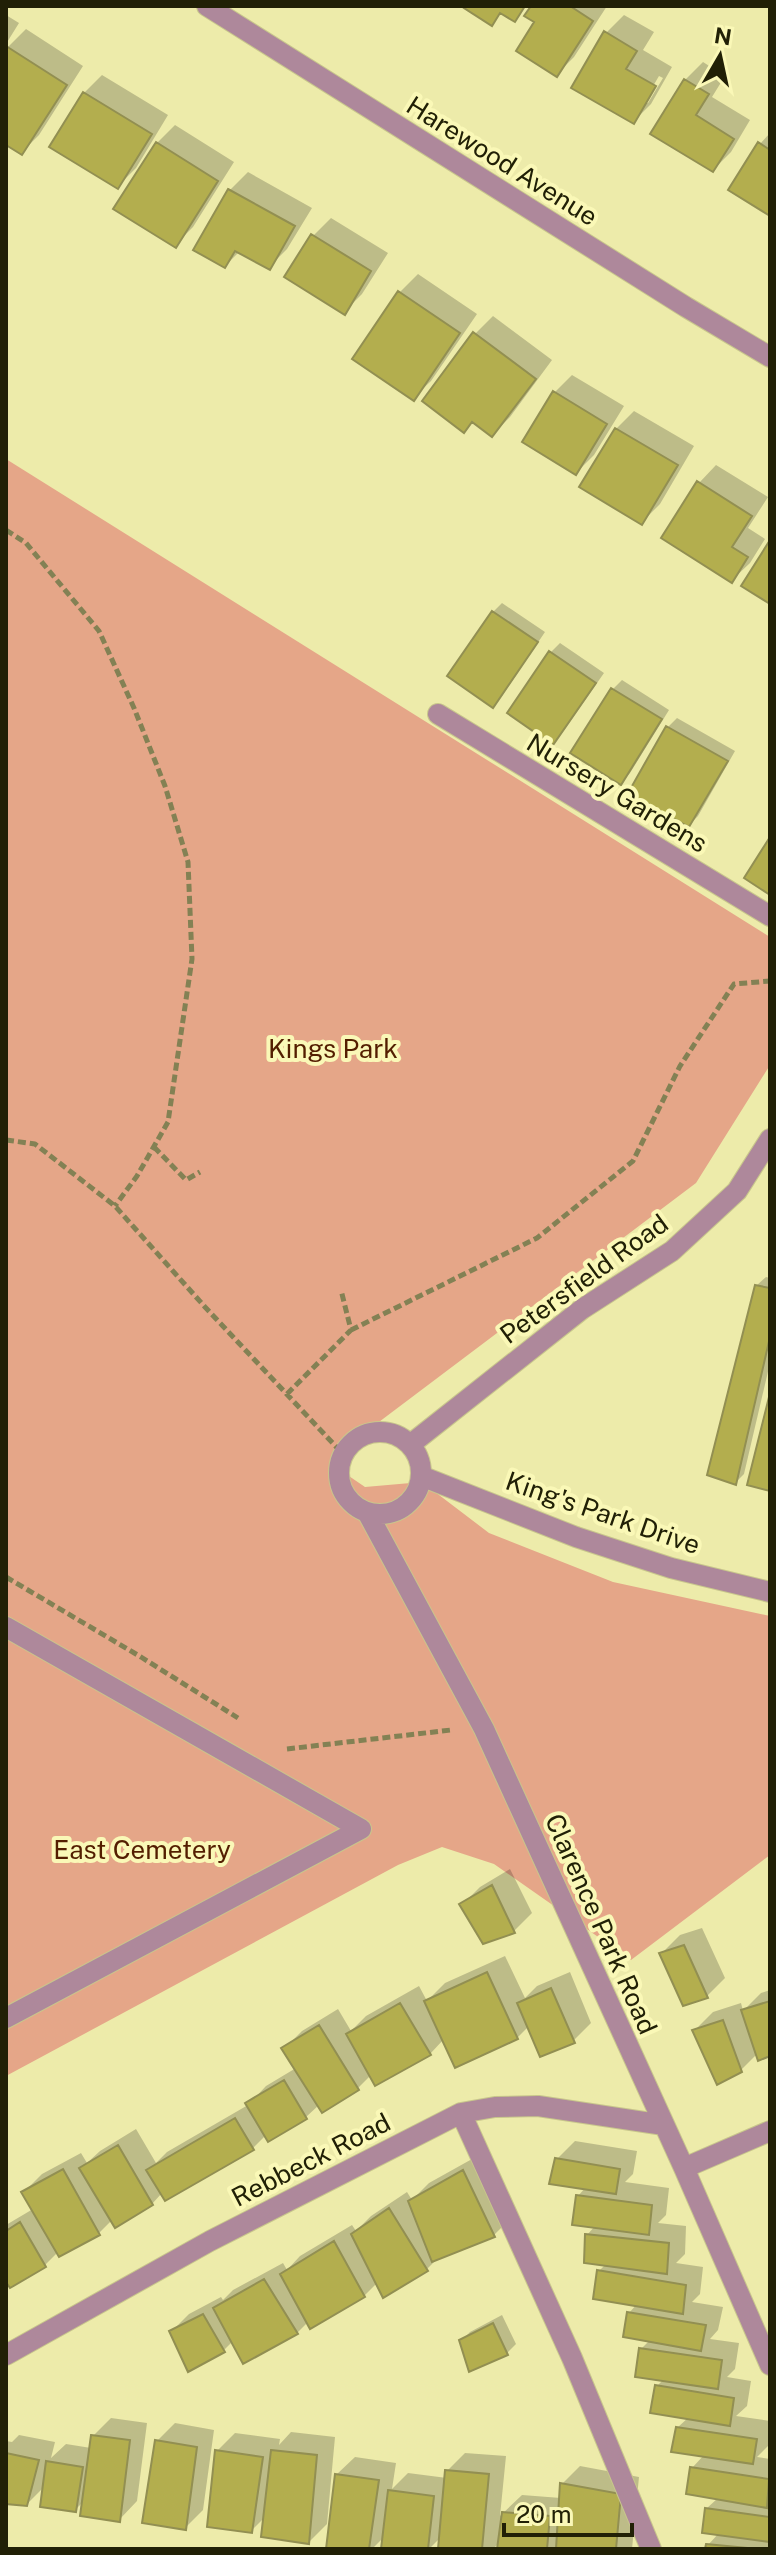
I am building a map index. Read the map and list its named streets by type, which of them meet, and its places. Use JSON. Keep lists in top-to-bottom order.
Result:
{
  "streets": {
    "street": [
      "Harewood Avenue",
      "Nursery Gardens",
      "Petersfield Road",
      "King's Park Drive",
      "Clarence Park Road",
      "Rebbeck Road"
    ]
  },
  "crossings": [
    ["Petersfield Road", "King's Park Drive"],
    ["Petersfield Road", "Clarence Park Road"],
    ["King's Park Drive", "Clarence Park Road"],
    ["Clarence Park Road", "Rebbeck Road"]
  ],
  "parks": ["Kings Park", "East Cemetery"],
  "scale_bar": "20 m",
  "north": "top"
}
